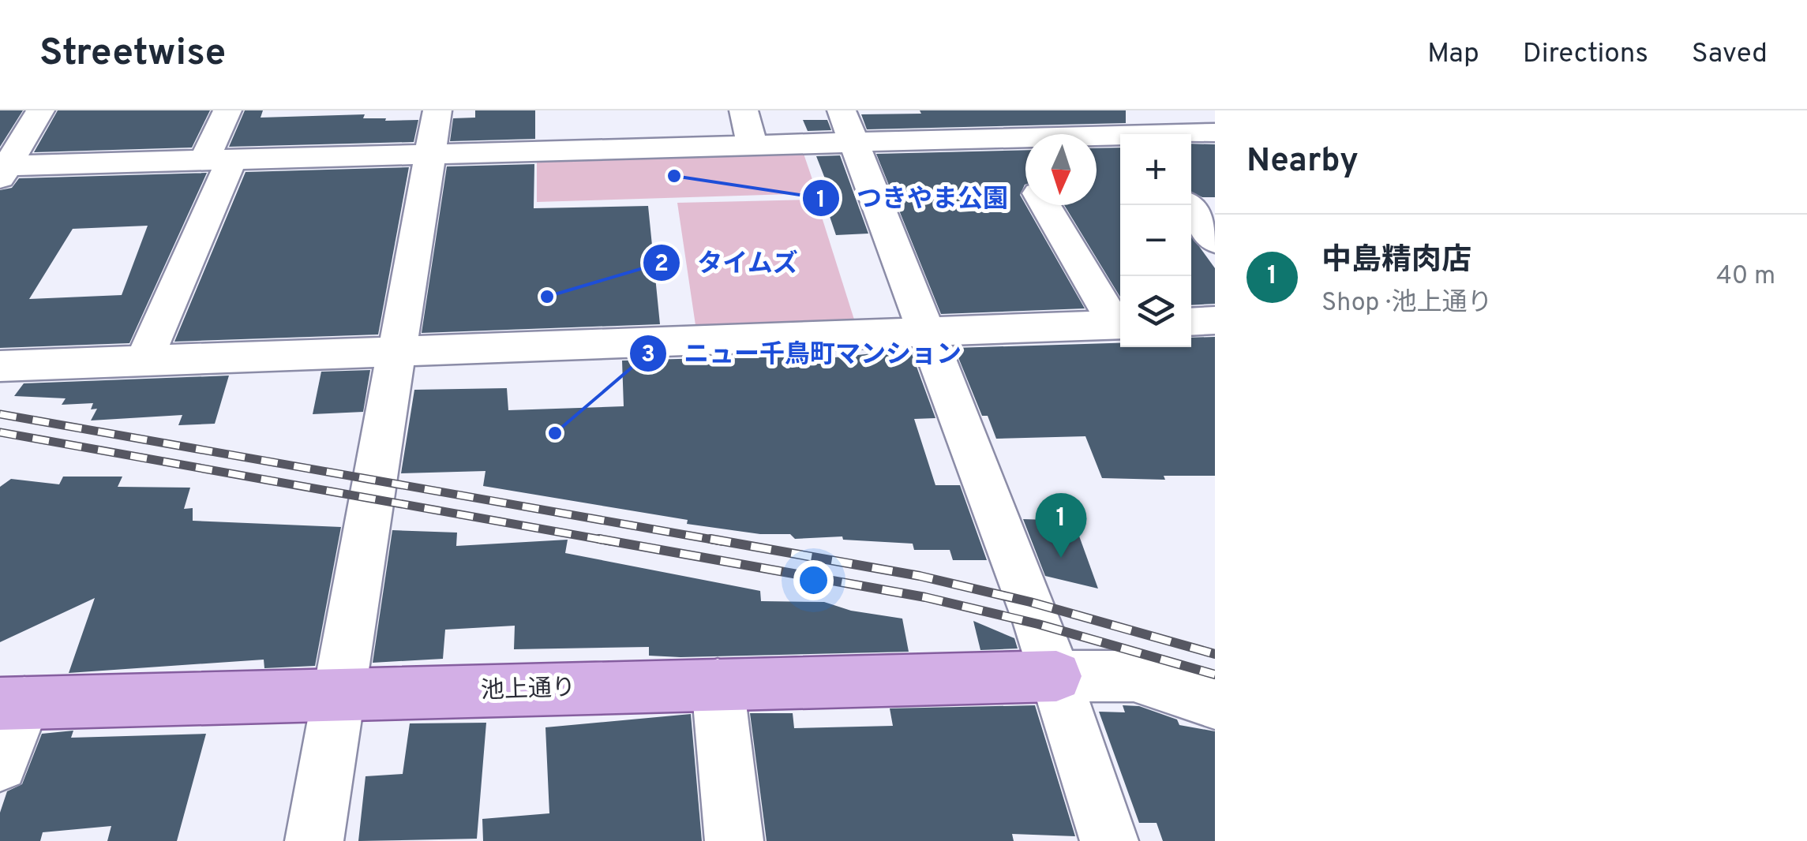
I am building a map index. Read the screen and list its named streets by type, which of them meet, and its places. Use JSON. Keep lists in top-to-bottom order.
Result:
{
  "streets": {
    "main road": ["池上通り"]
  },
  "places": ["つきやま公園", "タイムズ", "ニュー千鳥町マンション"],
  "north": "bottom",
  "page": {
    "header": "Streetwise",
    "nav": ["Map", "Directions", "Saved"],
    "heading": "Nearby",
    "map_buttons": ["+", "−"],
    "list": [
      {
        "mark": "1",
        "name": "中島精肉店",
        "note": "Shop · 池上通り",
        "value": "40 m"
      }
    ],
    "pins": "1"
  }
}
